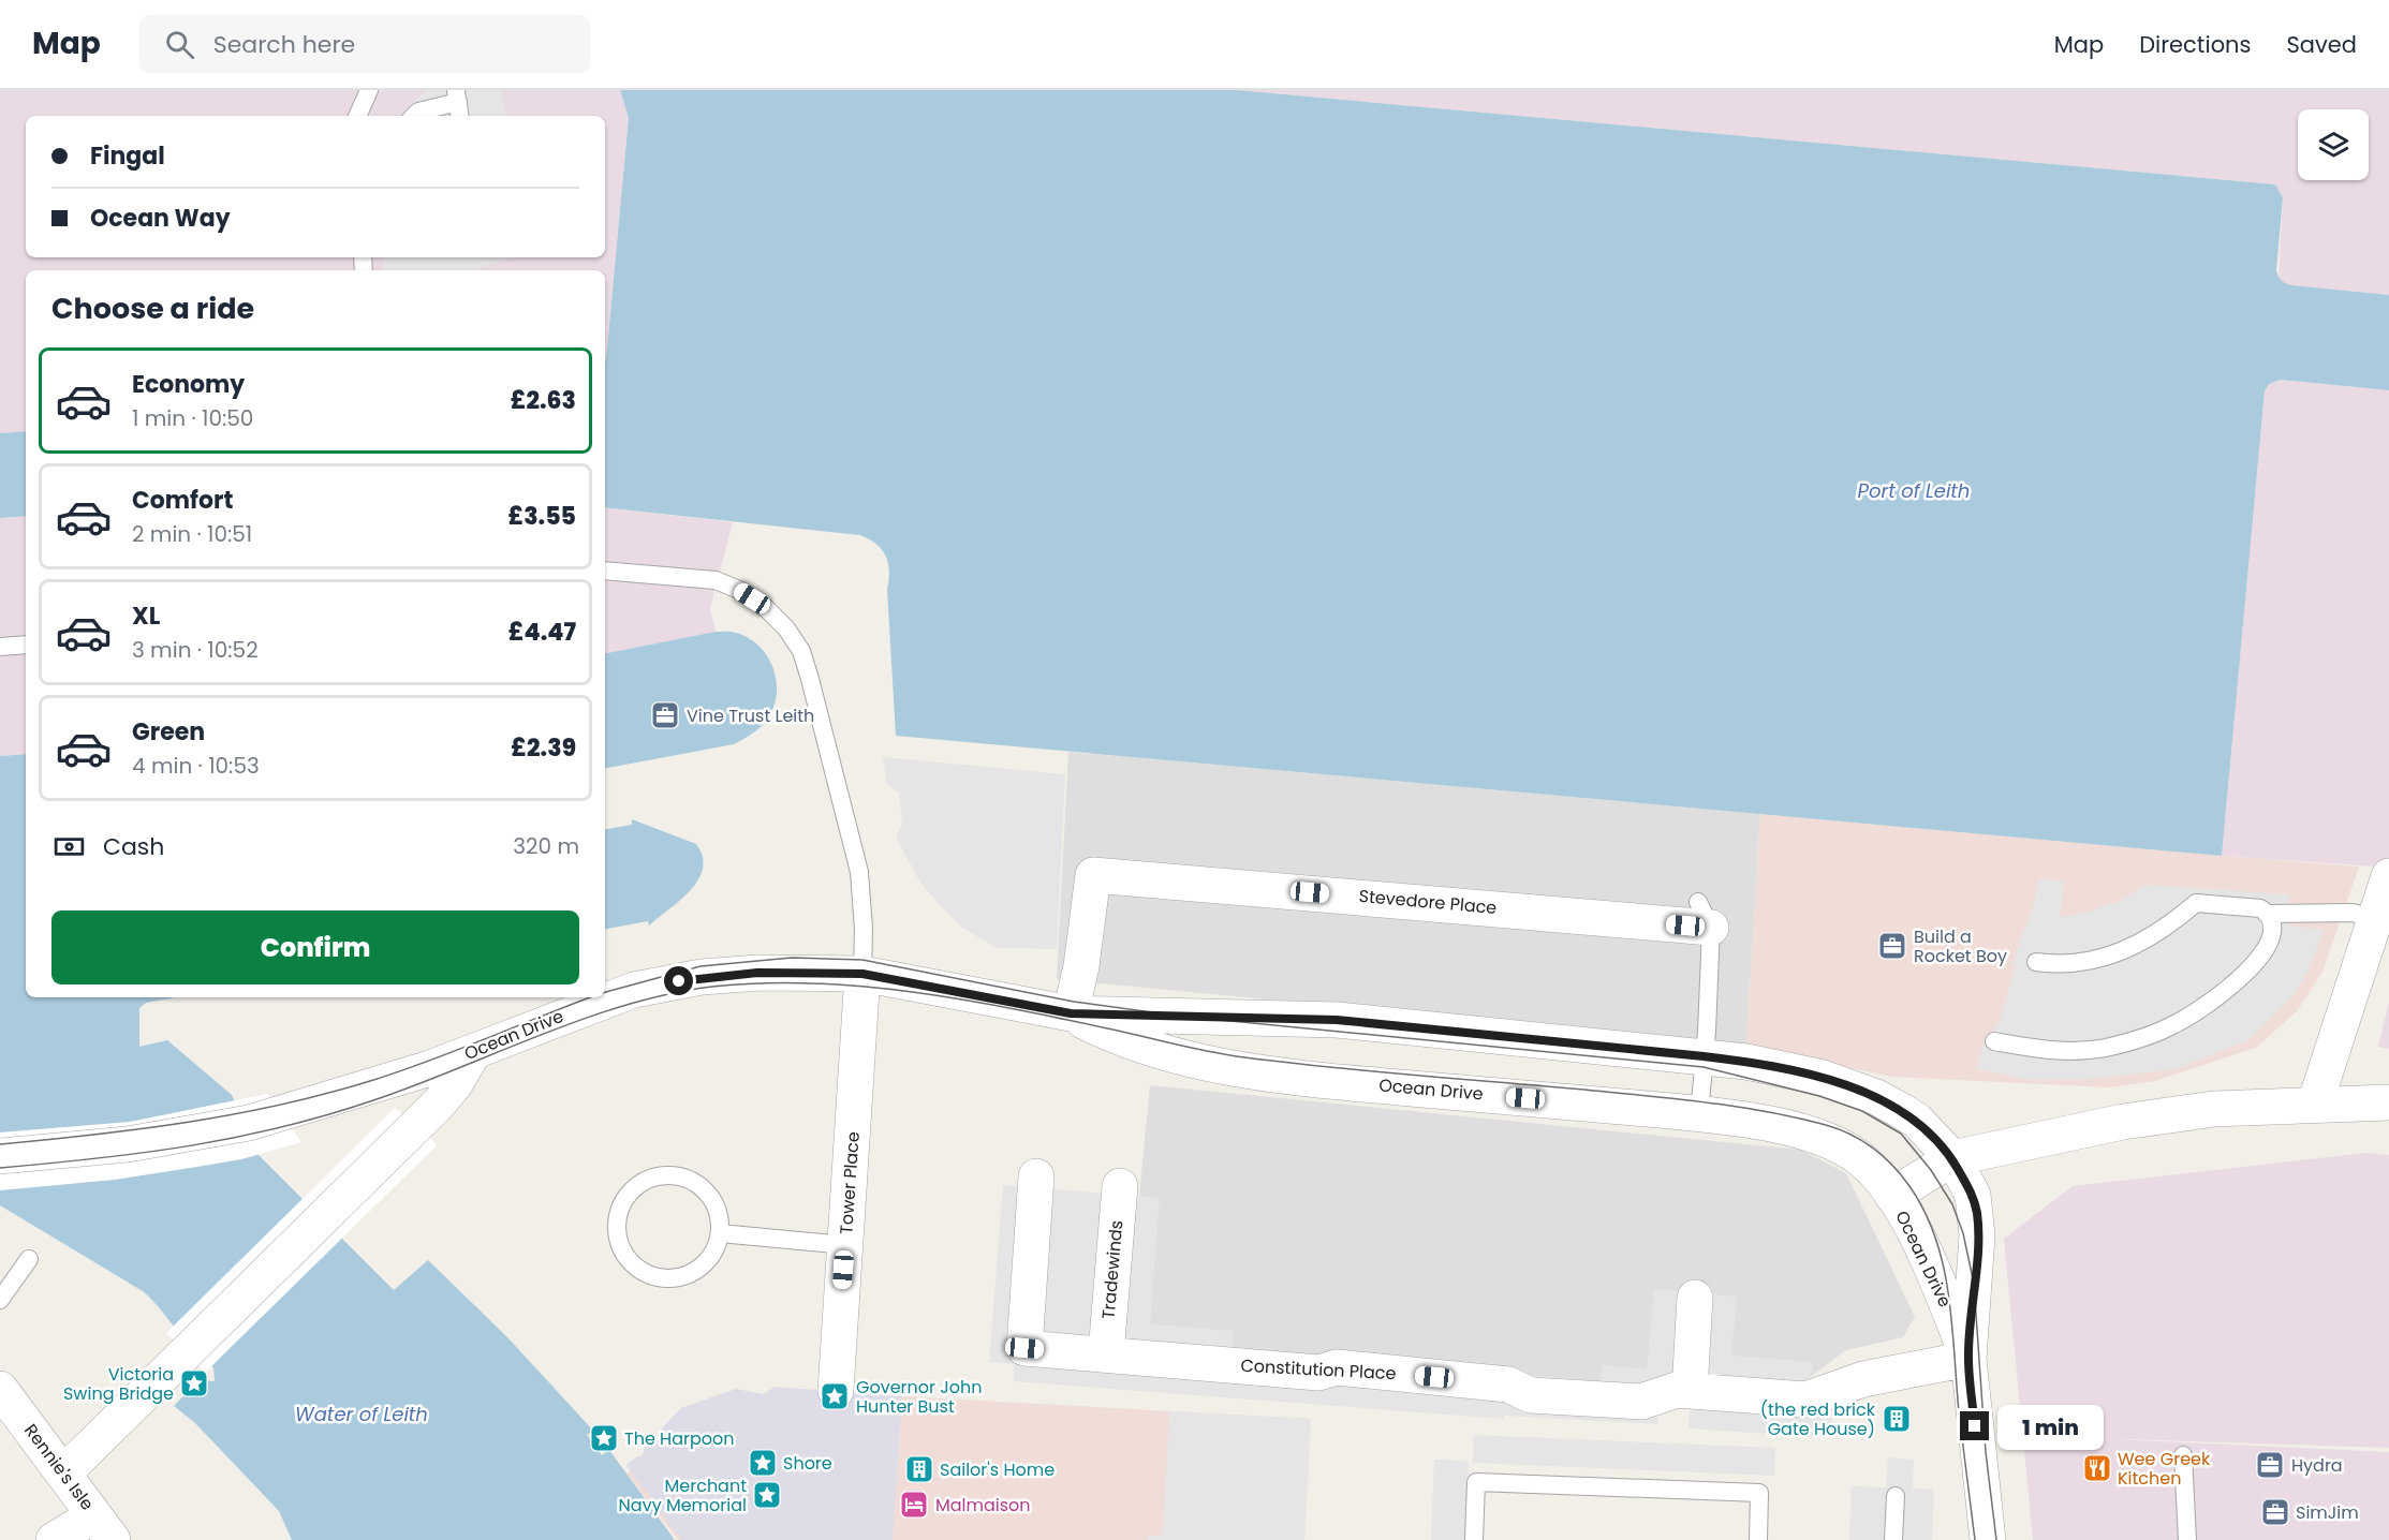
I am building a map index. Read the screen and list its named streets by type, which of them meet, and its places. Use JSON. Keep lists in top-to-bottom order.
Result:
{
  "streets": {
    "street": [
      "Stevedore Place",
      "Ocean Drive",
      "Tower Place",
      "Tradewinds",
      "Constitution Place",
      "Rennie's Isle"
    ]
  },
  "crossings": [
    ["Stevedore Place", "Ocean Drive"],
    ["Ocean Drive", "Tower Place"],
    ["Ocean Drive", "Constitution Place"],
    ["Tradewinds", "Constitution Place"]
  ],
  "water": ["Port of Leith", "Water of Leith"],
  "places": {
    "office": [
      "Vine Trust Leith",
      "Build a Rocket Boy",
      "Hydra",
      "SimJim"
    ],
    "place": [
      "Victoria Swing Bridge",
      "Governor John Hunter Bust",
      "The Harpoon",
      "Shore",
      "Merchant Navy Memorial"
    ],
    "building": ["(the red brick Gate House)", "Sailor's Home"],
    "restaurant": ["Wee Greek Kitchen"],
    "hotel": ["Malmaison"]
  },
  "page": {
    "header": "Map",
    "search": "Search here",
    "nav": ["Map", "Directions", "Saved"],
    "banner": ["Fingal", "Ocean Way"],
    "heading": "Choose a ride",
    "list": [
      {
        "name": "Economy",
        "note": "1 min · 10:50",
        "value": "£2.63"
      },
      {
        "name": "Comfort",
        "note": "2 min · 10:51",
        "value": "£3.55"
      },
      {
        "name": "XL",
        "note": "3 min · 10:52",
        "value": "£4.47"
      },
      {
        "name": "Green",
        "note": "4 min · 10:53",
        "value": "£2.39"
      }
    ],
    "pay": ["Cash", "320 m"],
    "buttons": "Confirm",
    "bubble": "1 min"
  }
}
